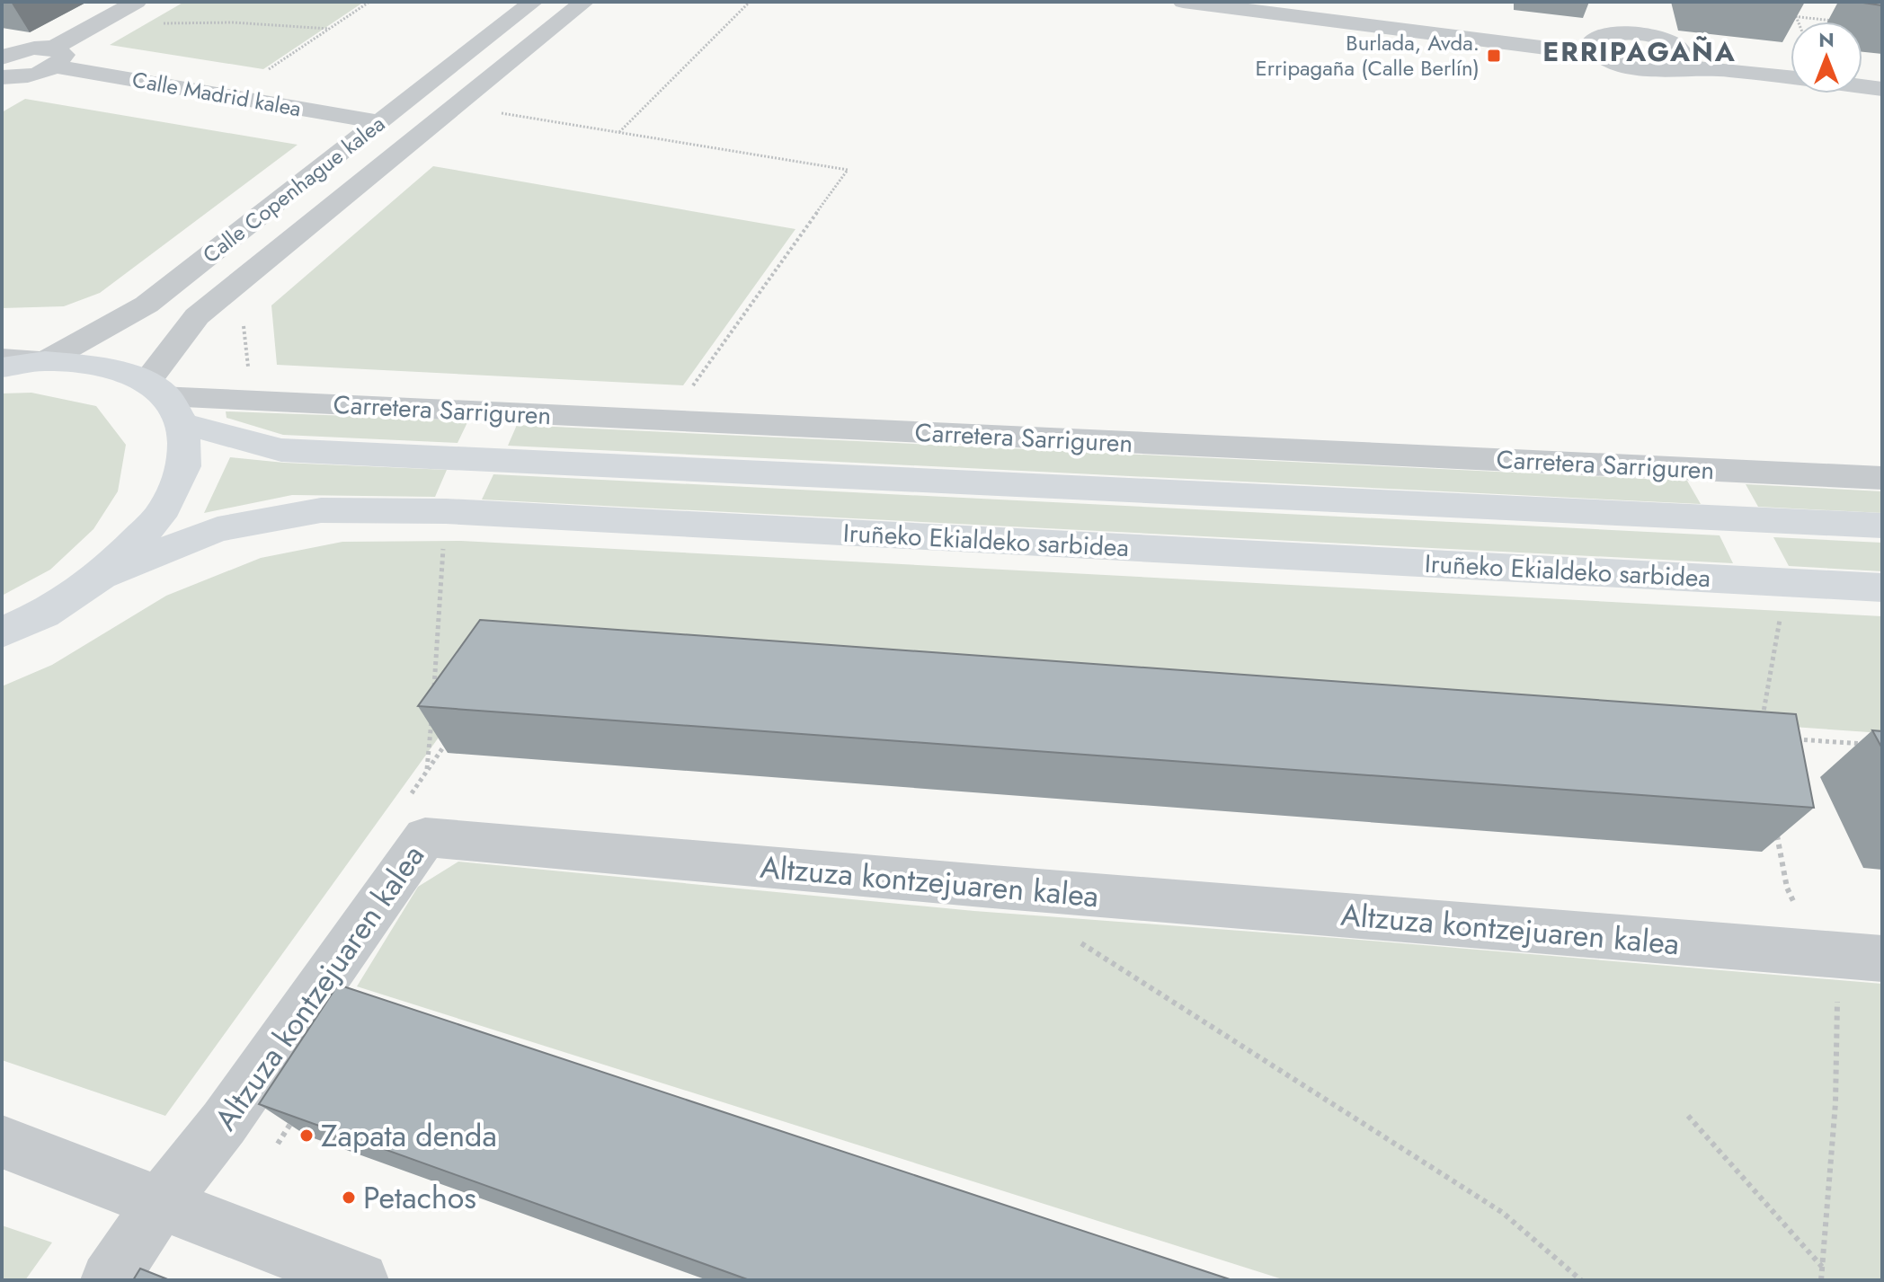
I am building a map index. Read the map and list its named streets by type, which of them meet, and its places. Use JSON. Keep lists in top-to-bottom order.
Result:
{
  "streets": {
    "highway": ["Iruñeko Ekialdeko sarbidea"],
    "street": [
      "Calle Madrid kalea",
      "Calle Copenhague kalea",
      "Carretera Sarriguren",
      "Altzuza kontzejuaren kalea"
    ]
  },
  "crossings": [
    ["Calle Madrid kalea", "Calle Copenhague kalea"],
    ["Calle Copenhague kalea", "Carretera Sarriguren"]
  ],
  "districts": ["ERRIPAGAÑA"],
  "places": {
    "transit": ["Burlada, Avda. Erripagaña (Calle Berlín)"],
    "other": ["Zapata denda", "Petachos"]
  },
  "north": "top"
}
